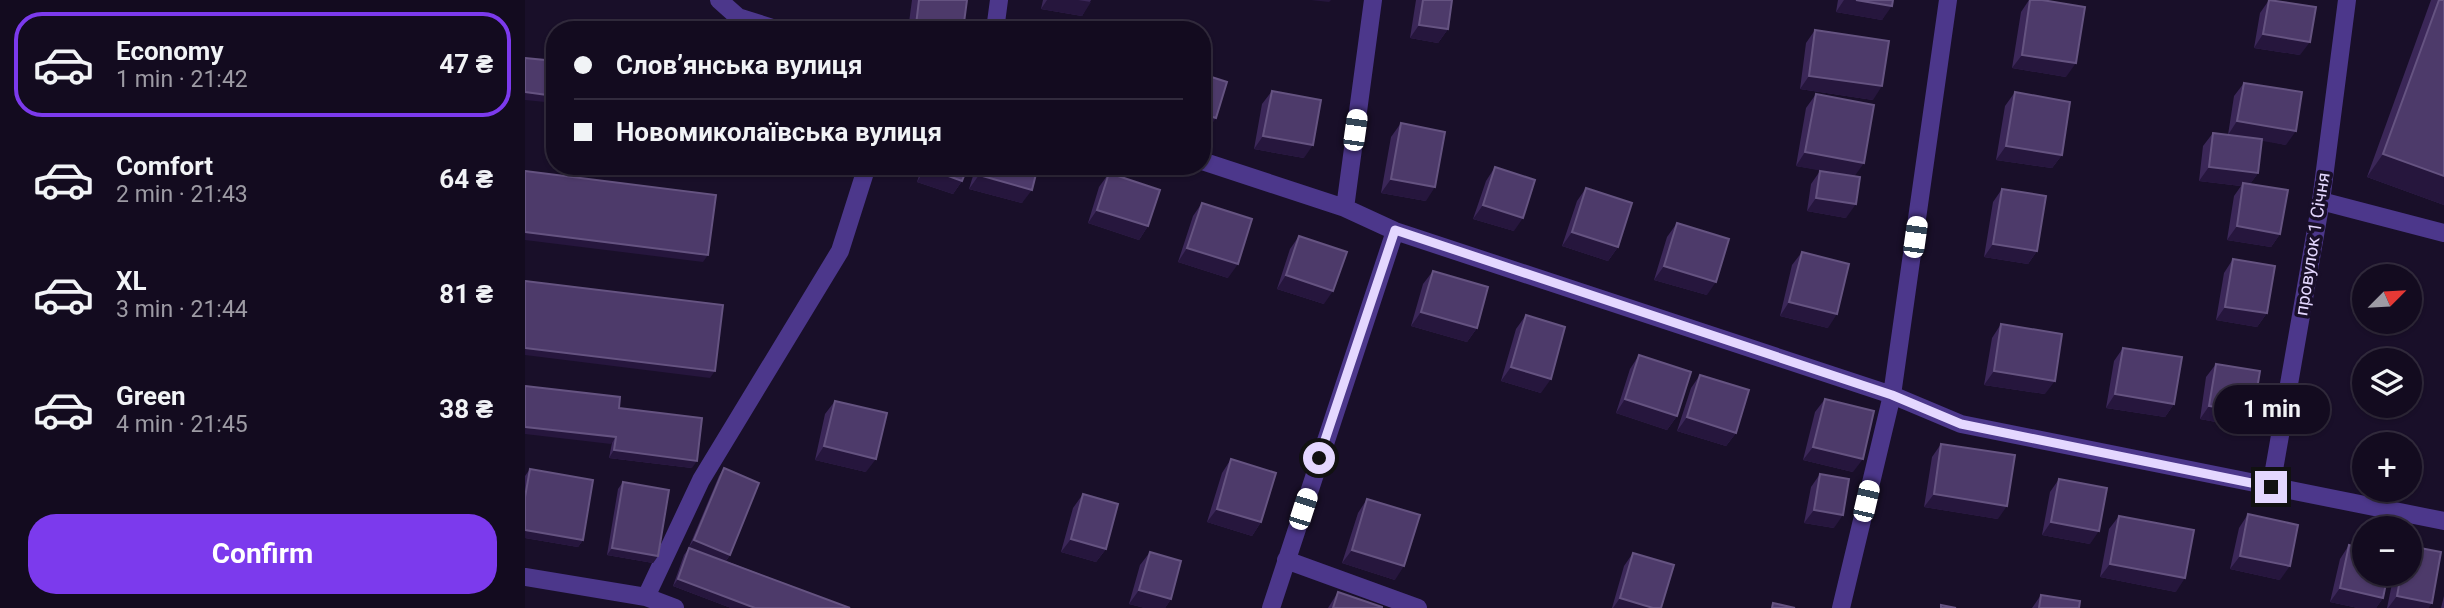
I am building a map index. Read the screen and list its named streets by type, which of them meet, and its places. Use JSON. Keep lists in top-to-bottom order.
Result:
{
  "streets": {
    "street": ["провулок 1 Січня"]
  },
  "north": "top right",
  "page": {
    "list": [
      {
        "name": "Economy",
        "note": "1 min · 21:42",
        "value": "47 ₴"
      },
      {
        "name": "Comfort",
        "note": "2 min · 21:43",
        "value": "64 ₴"
      },
      {
        "name": "XL",
        "note": "3 min · 21:44",
        "value": "81 ₴"
      },
      {
        "name": "Green",
        "note": "4 min · 21:45",
        "value": "38 ₴"
      }
    ],
    "banner": ["Словʼянська вулиця", "Новомиколаївська вулиця"],
    "map_buttons": ["+", "−"],
    "bubble": "1 min",
    "buttons": "Confirm"
  }
}
